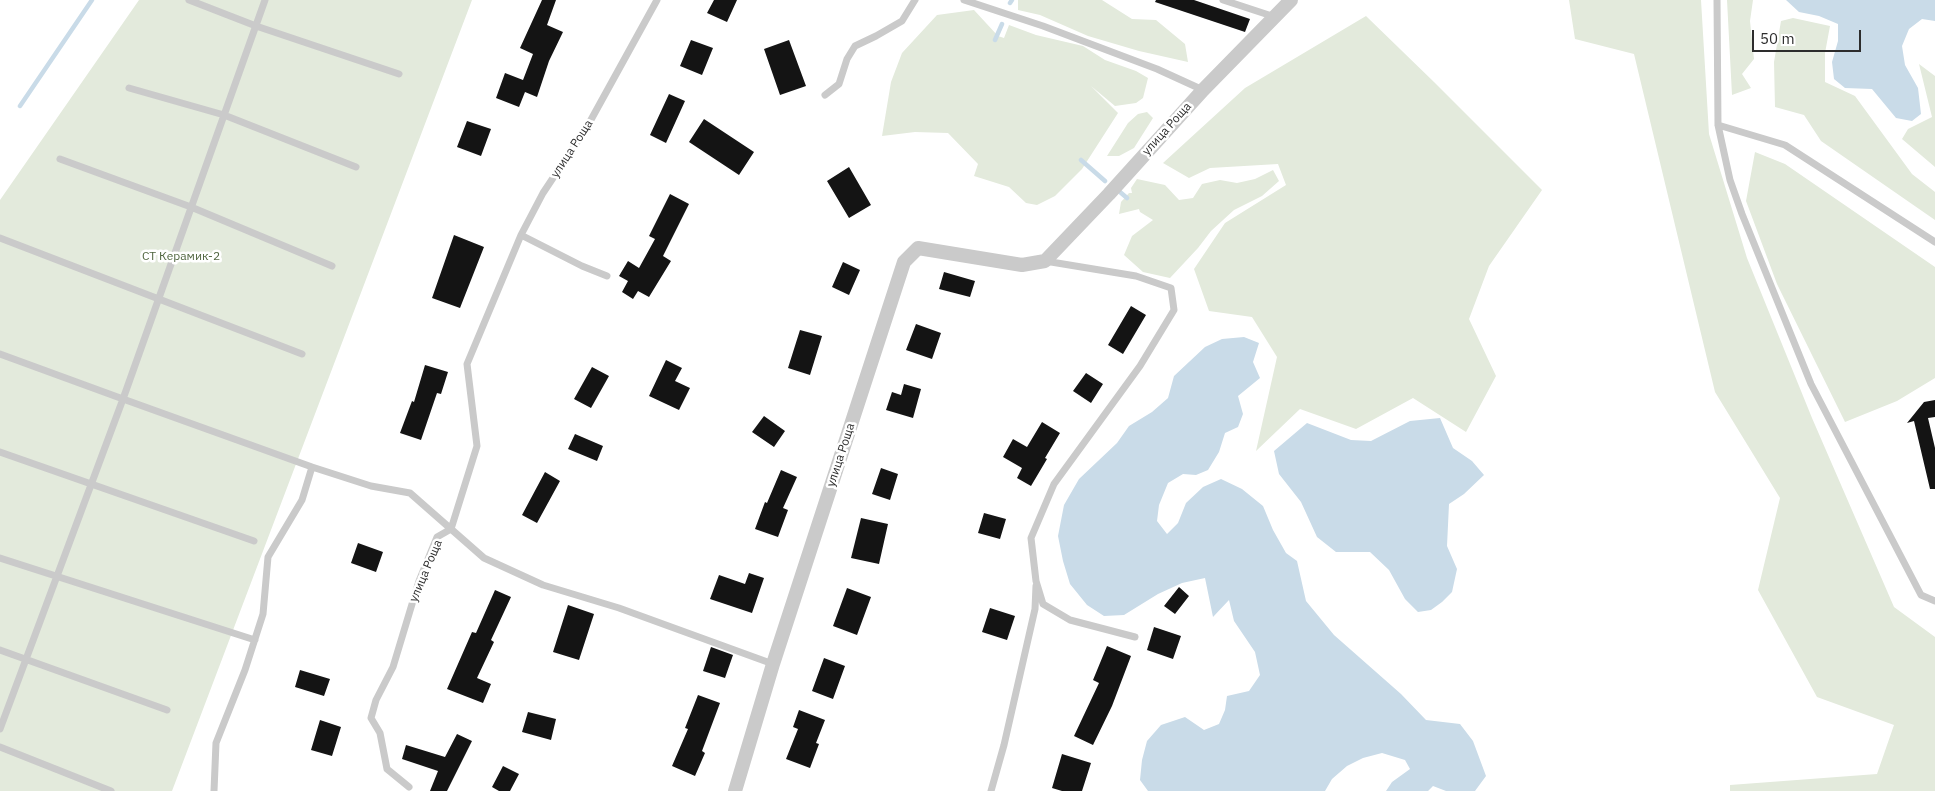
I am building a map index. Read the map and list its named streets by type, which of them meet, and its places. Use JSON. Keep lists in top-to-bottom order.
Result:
{
  "streets": {
    "street": ["улица Роща"]
  },
  "parks": ["СТ Керамик-2"],
  "scale_bar": "50 m"
}
